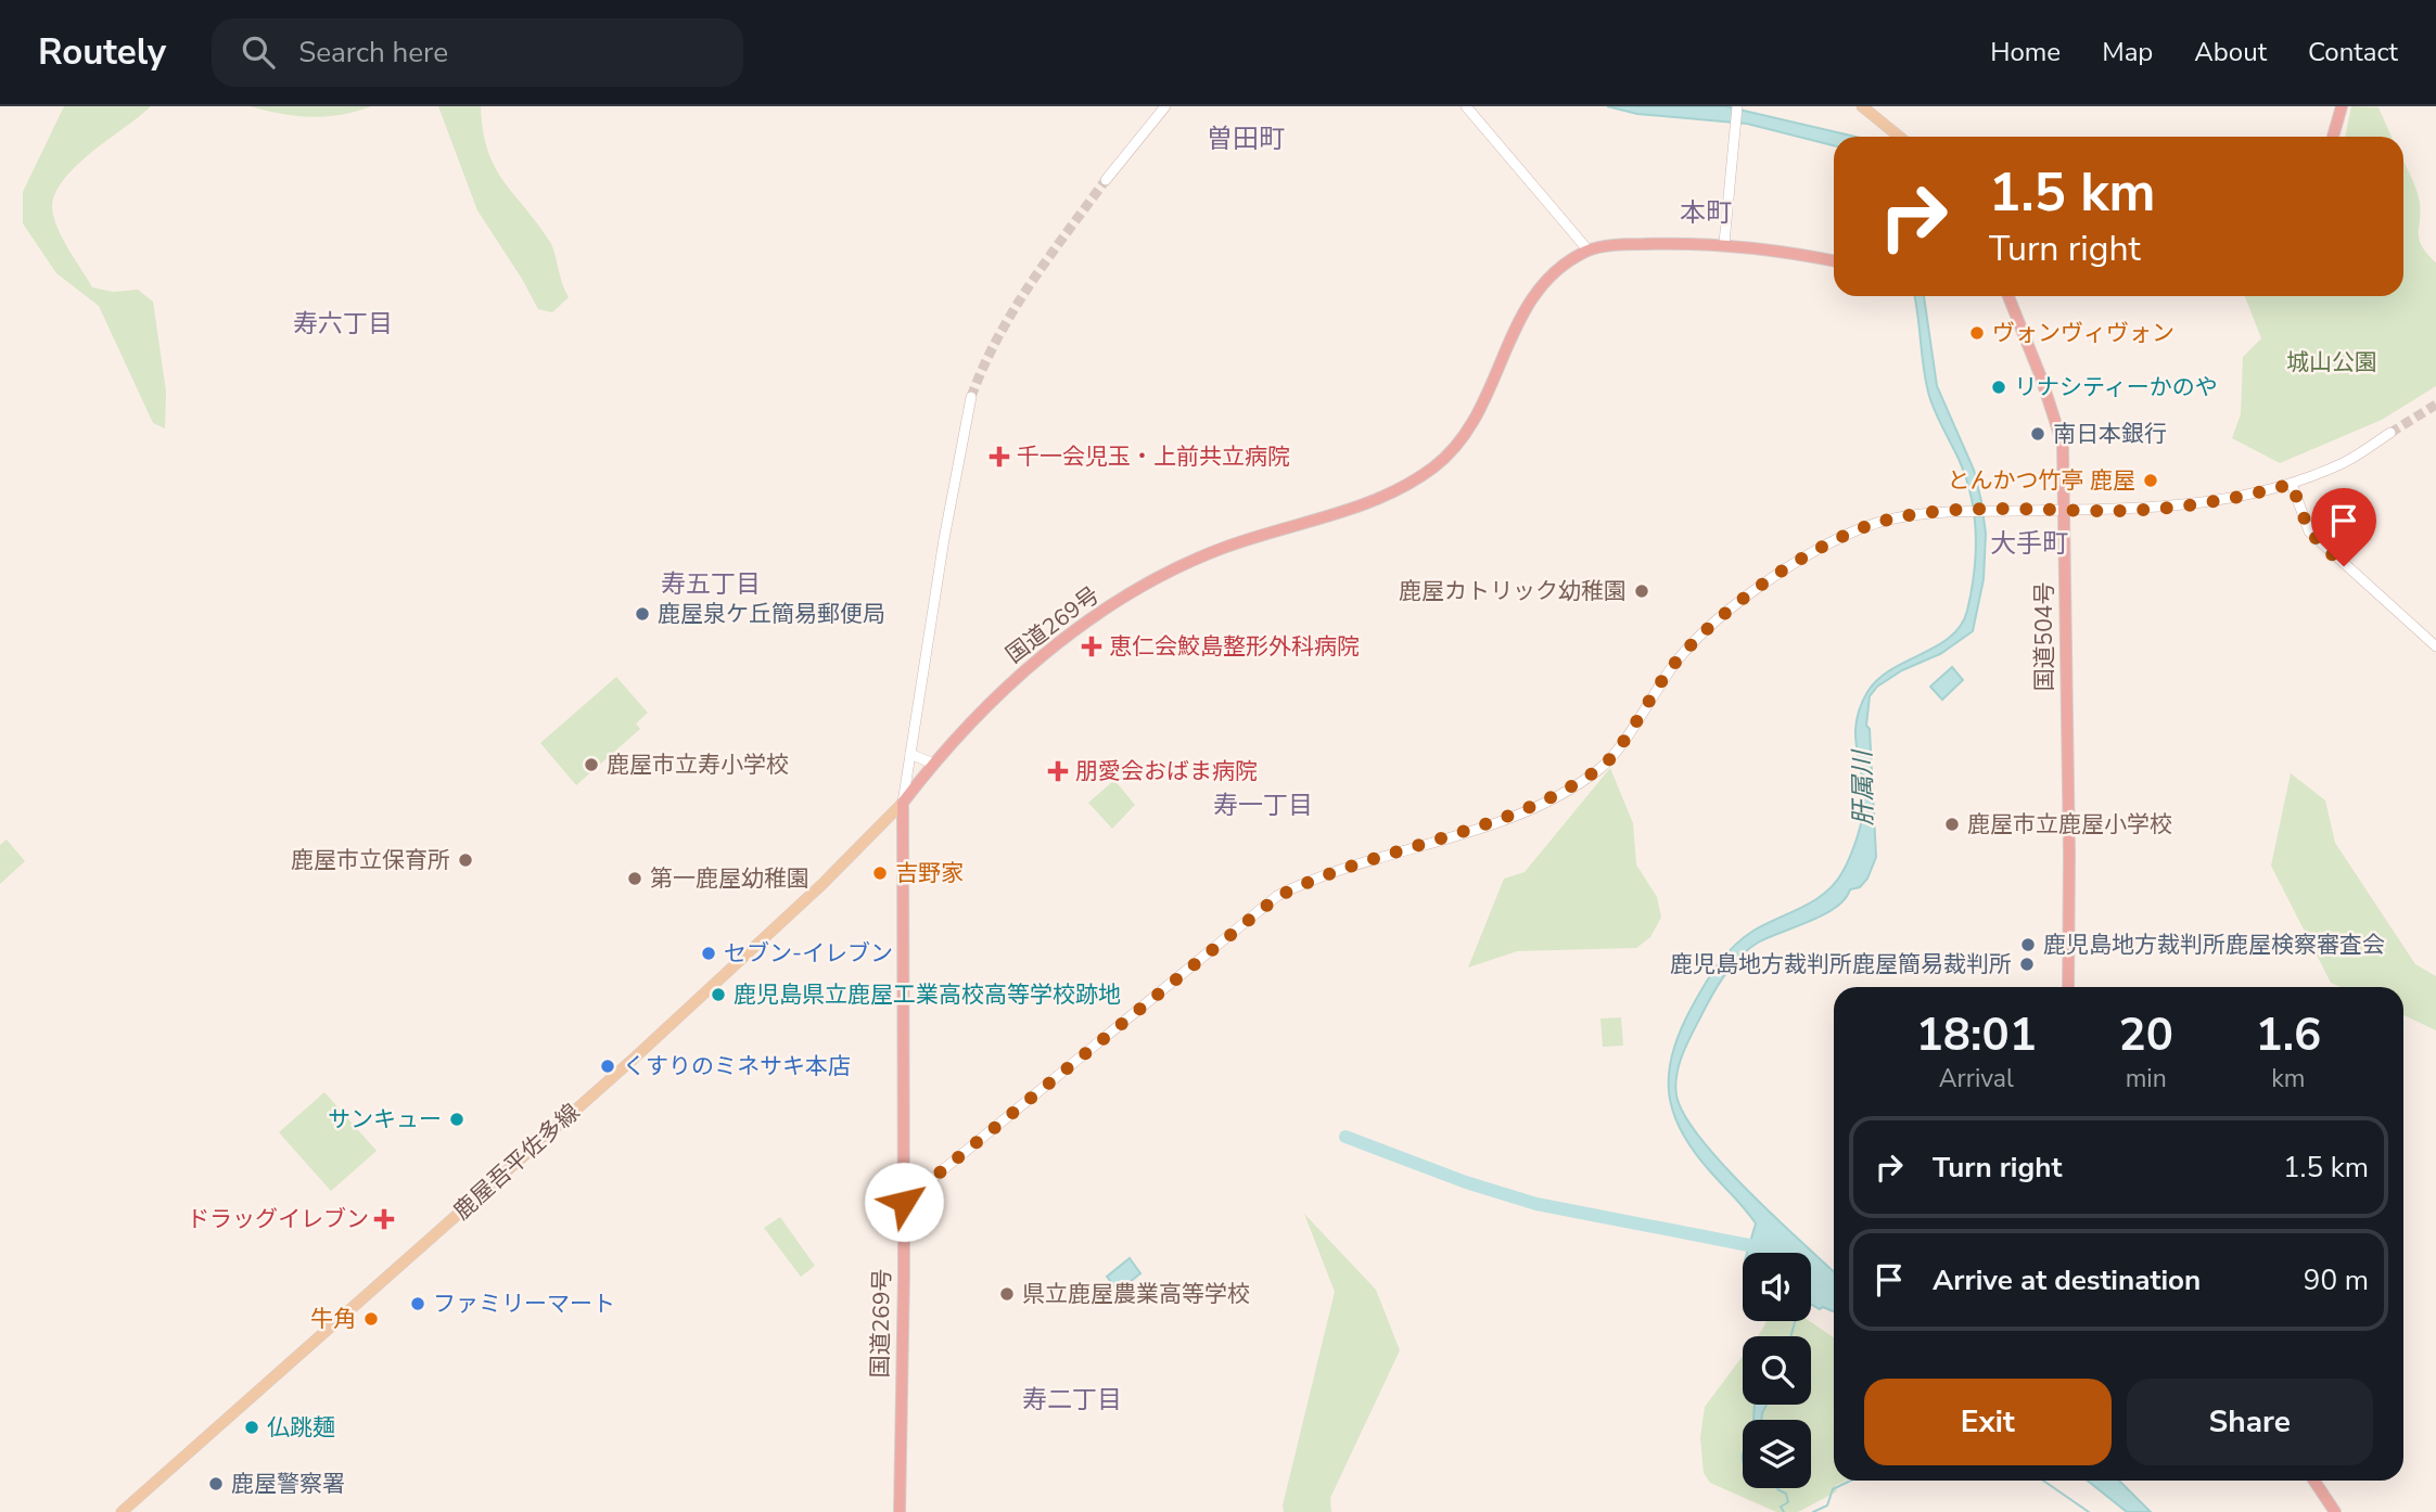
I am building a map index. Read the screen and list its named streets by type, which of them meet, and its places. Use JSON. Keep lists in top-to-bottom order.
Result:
{
  "streets": {
    "highway": ["国道269号", "国道504号"],
    "main road": ["鹿屋吾平佐多線"]
  },
  "crossings": [
    ["国道269号", "鹿屋吾平佐多線"]
  ],
  "districts": [
    "曽田町",
    "本町",
    "寿六丁目",
    "大手町",
    "寿五丁目",
    "寿一丁目",
    "寿二丁目"
  ],
  "water": ["肝属川"],
  "parks": ["城山公園"],
  "places": {
    "other": [
      "ヴォンヴィヴォン",
      "リナシティーかのや",
      "南日本銀行",
      "とんかつ竹亭 鹿屋",
      "鹿屋カトリック幼稚園",
      "鹿屋泉ケ丘簡易郵便局",
      "鹿屋市立寿小学校",
      "鹿屋市立鹿屋小学校",
      "鹿屋市立保育所",
      "吉野家",
      "第一鹿屋幼稚園",
      "鹿児島地方裁判所鹿屋検察審査会",
      "セブン-イレブン",
      "鹿児島地方裁判所鹿屋簡易裁判所",
      "鹿児島県立鹿屋工業高校高等学校跡地",
      "くすりのミネサキ本店",
      "サンキュー",
      "県立鹿屋農業高等学校",
      "ファミリーマート",
      "牛角",
      "仏跳麺",
      "鹿屋警察署"
    ],
    "health": [
      "千一会児玉・上前共立病院",
      "恵仁会鮫島整形外科病院",
      "朋愛会おばま病院",
      "ドラッグイレブン"
    ]
  },
  "page": {
    "header": "Routely",
    "search": "Search here",
    "nav": [
      "Home",
      "Map",
      "About",
      "Contact"
    ],
    "turn": ["1.5 km", "Turn right"],
    "eta": [
      "18:01",
      "Arrival",
      "20",
      "min",
      "1.6",
      "km"
    ],
    "list": [
      {
        "name": "Turn right",
        "value": "1.5 km"
      },
      {
        "name": "Arrive at destination",
        "value": "90 m"
      }
    ],
    "buttons": ["Exit", "Share"]
  }
}
